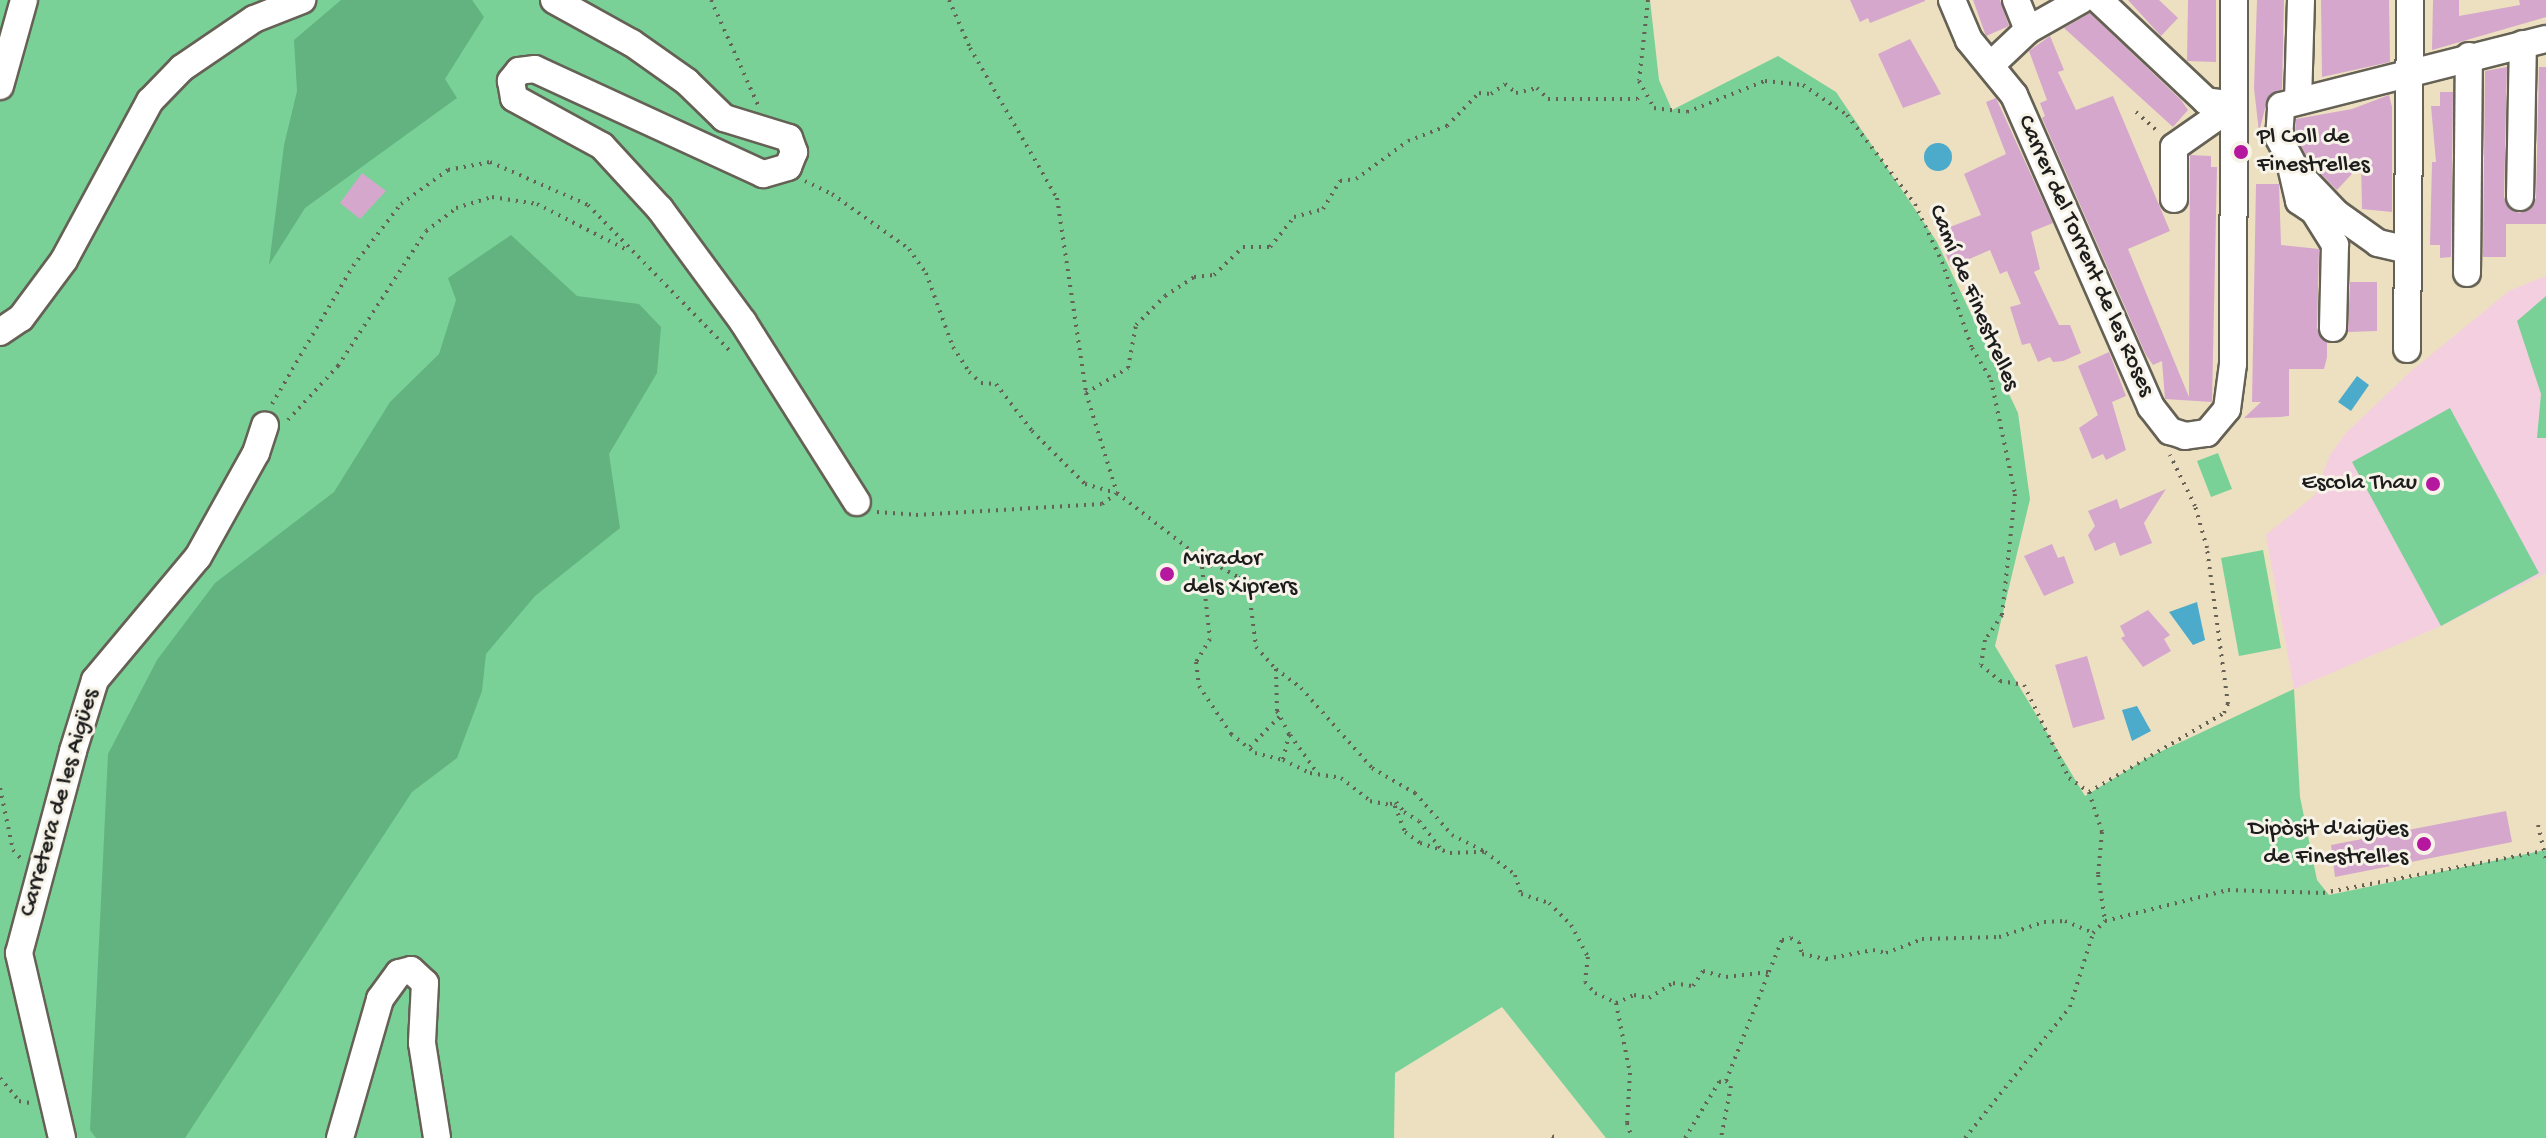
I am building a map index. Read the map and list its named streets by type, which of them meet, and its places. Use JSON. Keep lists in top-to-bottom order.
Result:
{
  "streets": {
    "street": ["Carrer del Torrent de les Roses", "Carretera de les Aigües"],
    "path": ["Camí de Finestrelles"]
  },
  "places": [
    "Pl Coll de Finestrelles",
    "Escola Thau",
    "Mirador dels Xiprers",
    "Dipòsit d'aigües de Finestrelles"
  ]
}
